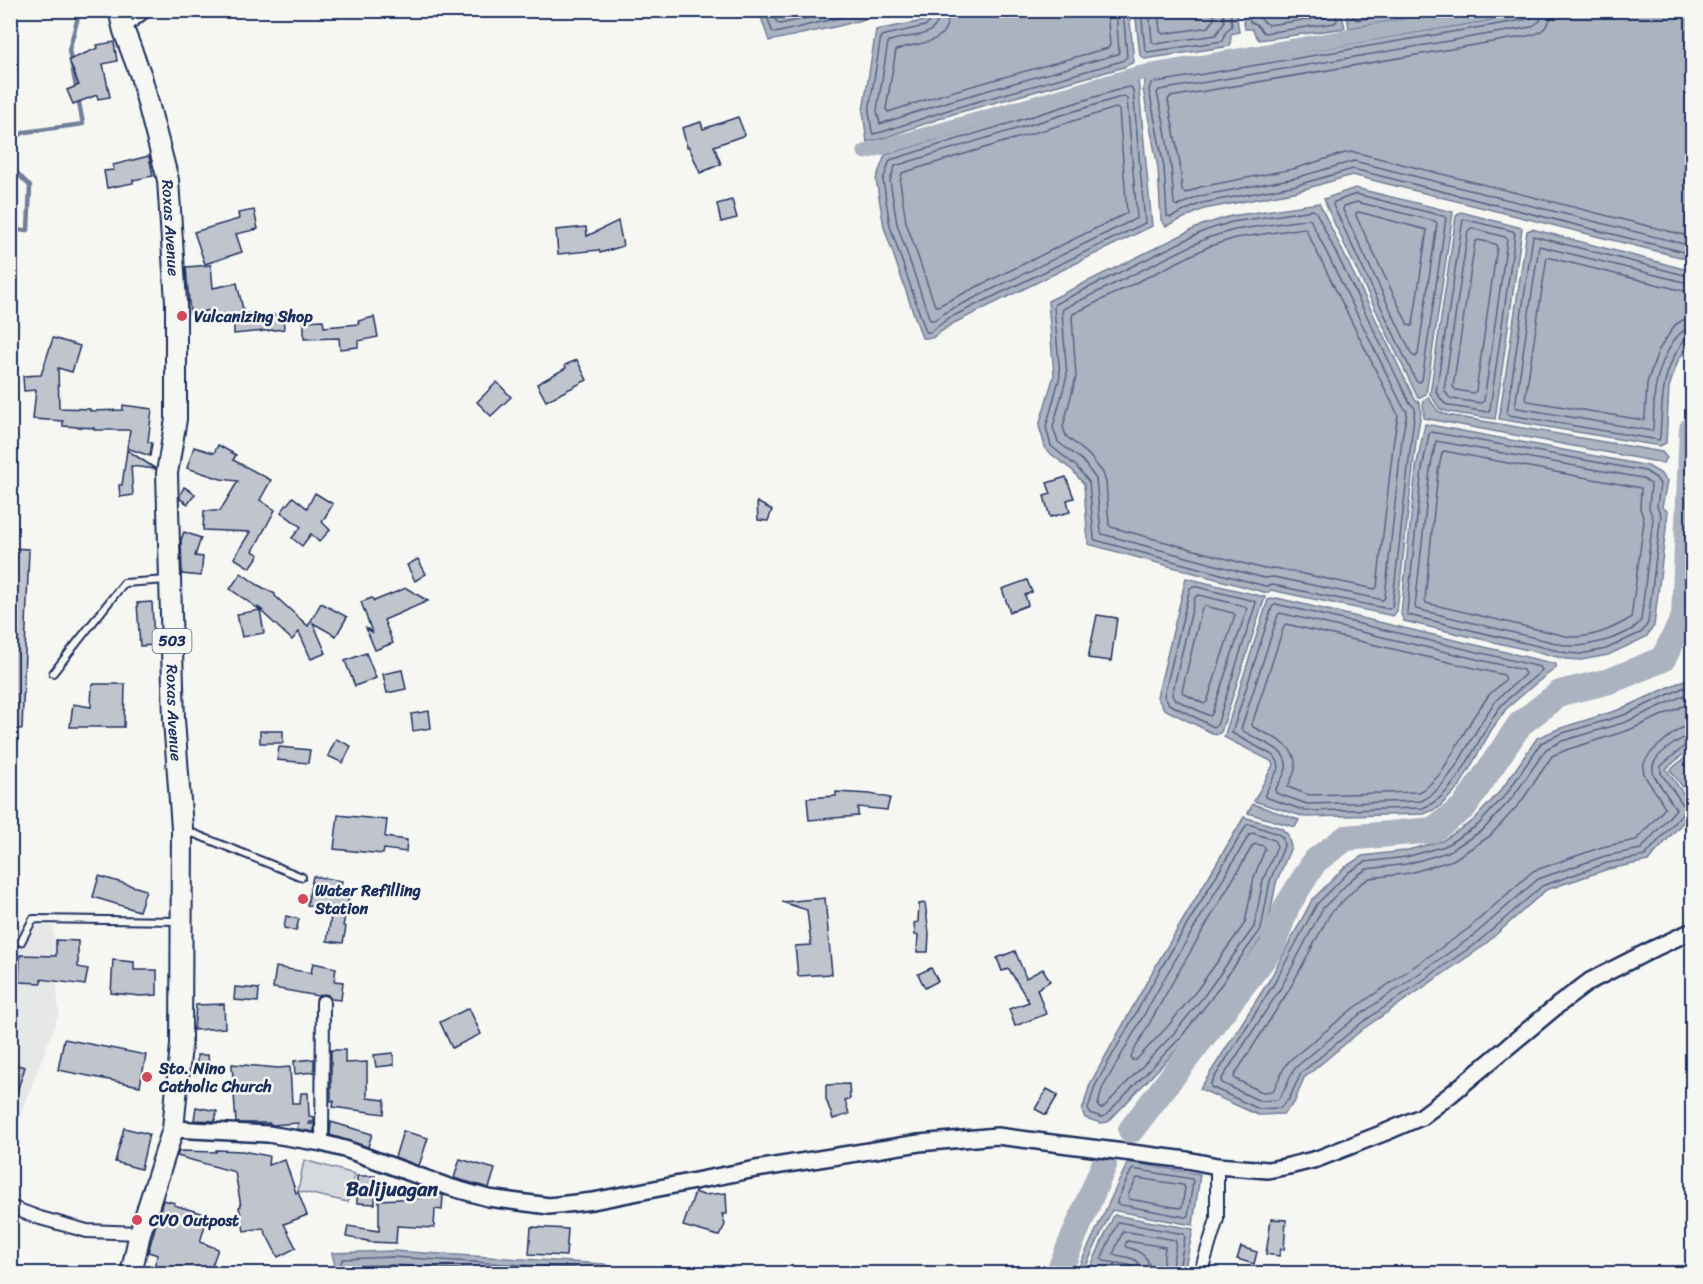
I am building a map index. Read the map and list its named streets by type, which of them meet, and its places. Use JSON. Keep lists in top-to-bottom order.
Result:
{
  "streets": {
    "main road": ["Roxas Avenue", "503"]
  },
  "districts": ["Balijuagan"],
  "places": [
    "Vulcanizing Shop",
    "Water Refilling Station",
    "Sto. Nino Catholic Church",
    "CVO Outpost"
  ]
}
